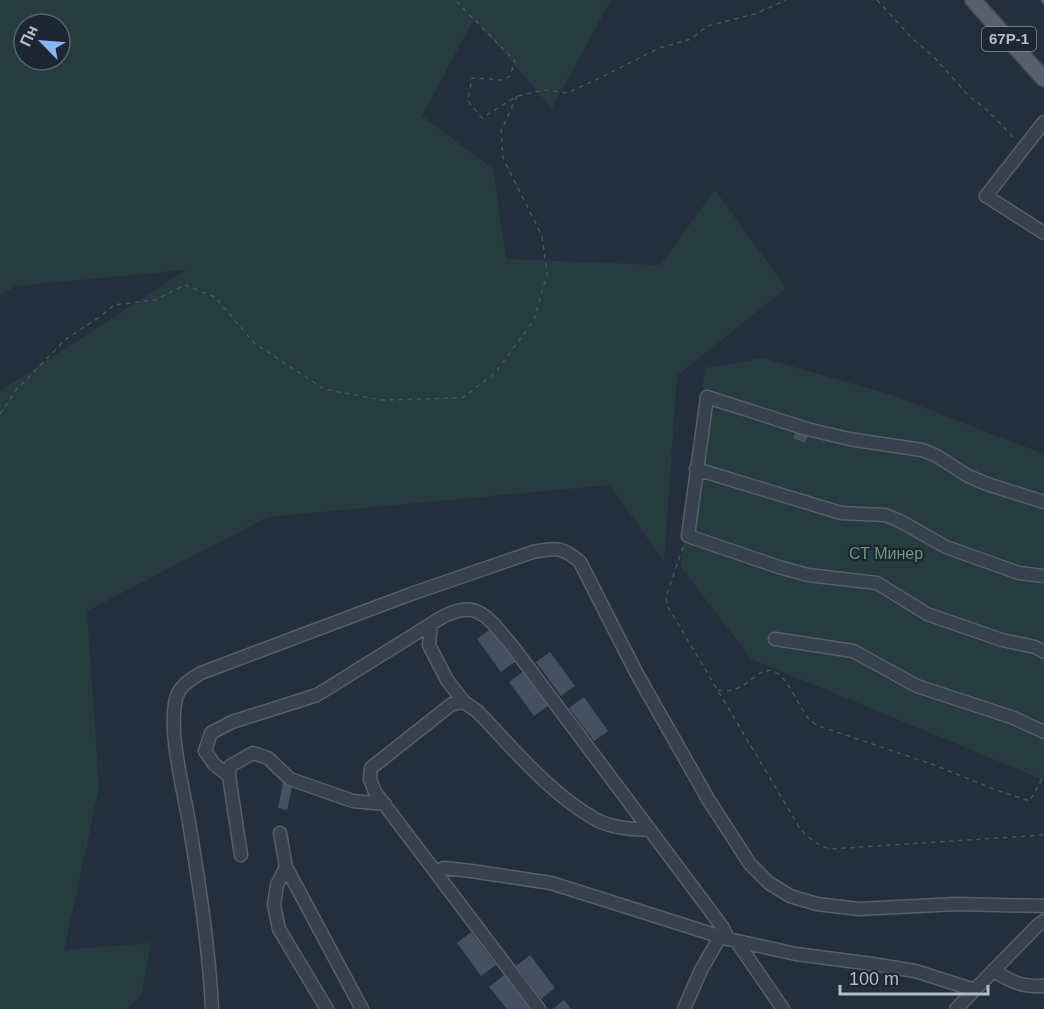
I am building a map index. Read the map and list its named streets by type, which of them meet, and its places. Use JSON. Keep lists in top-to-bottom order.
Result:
{
  "streets": {
    "main road": ["67Р-1"]
  },
  "parks": ["СТ Минер"],
  "scale_bar": "100 m",
  "north": "top left"
}
